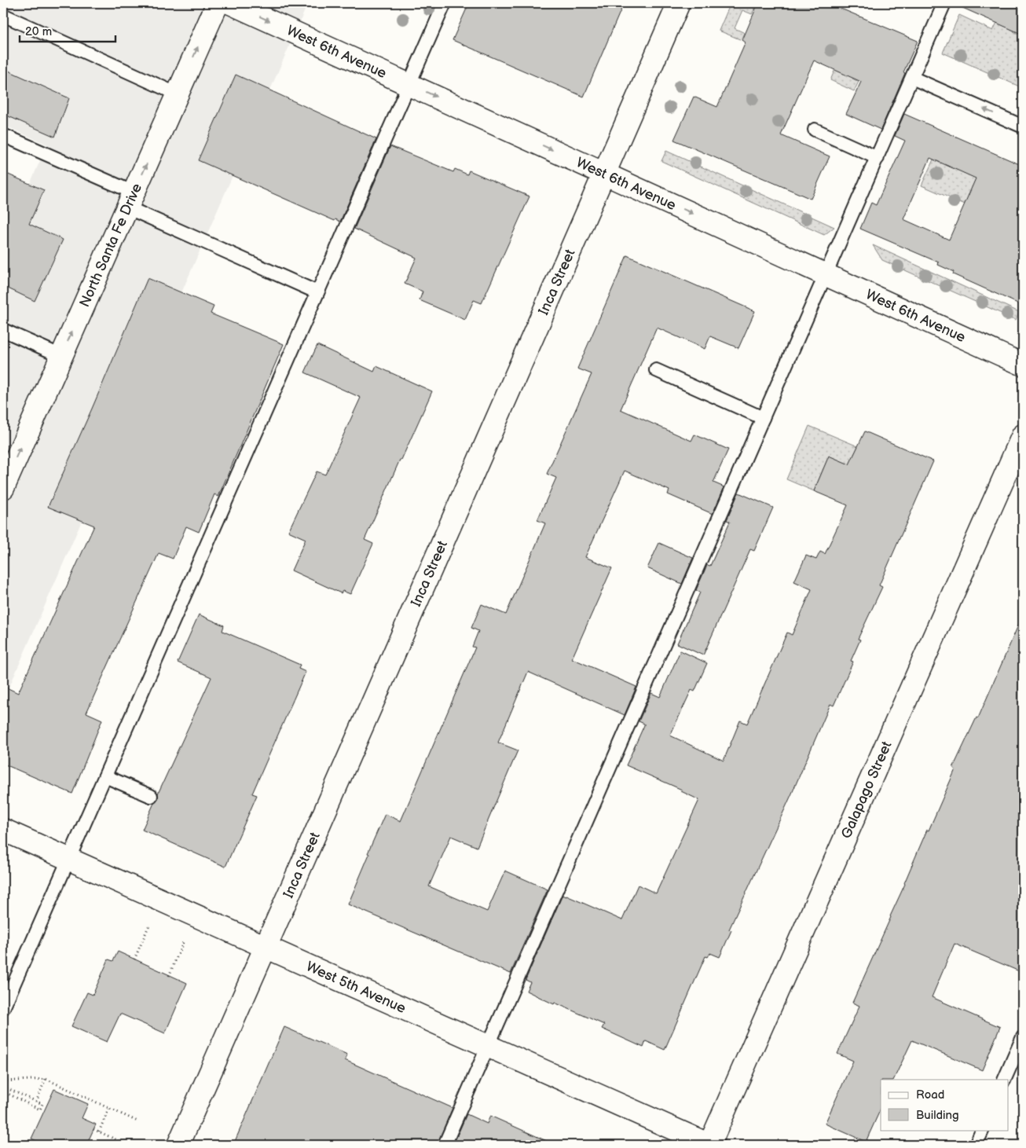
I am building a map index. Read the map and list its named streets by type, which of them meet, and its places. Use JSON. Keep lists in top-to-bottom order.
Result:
{
  "streets": {
    "street": [
      "West 6th Avenue",
      "North Santa Fe Drive",
      "Inca Street",
      "Galapago Street",
      "West 5th Avenue"
    ]
  },
  "crossings": [
    ["West 6th Avenue", "Inca Street"],
    ["Inca Street", "West 5th Avenue"],
    ["Galapago Street", "West 5th Avenue"]
  ],
  "one_way": ["West 6th Avenue", "North Santa Fe Drive"],
  "legend": ["Road", "Building"],
  "scale_bar": "20 m"
}
